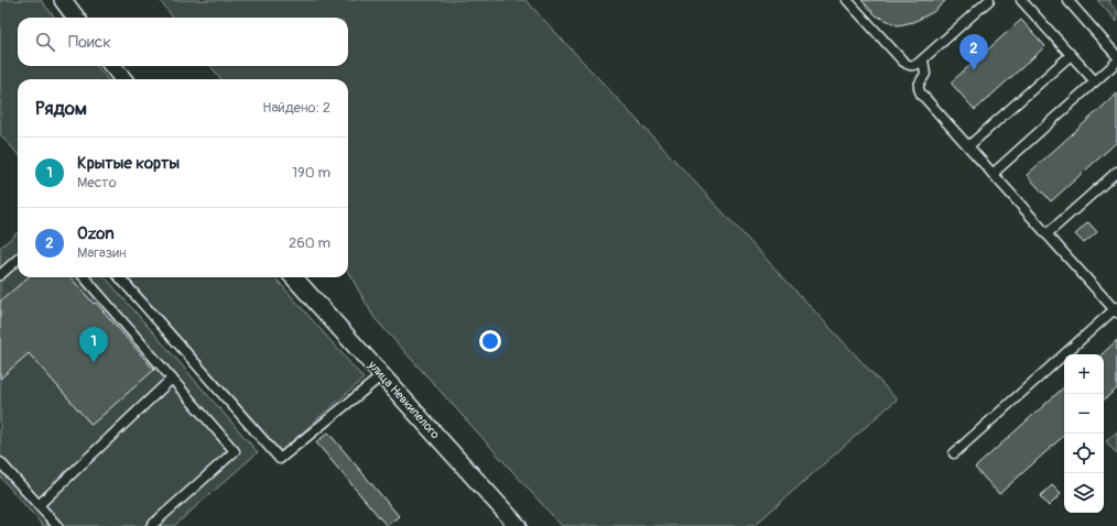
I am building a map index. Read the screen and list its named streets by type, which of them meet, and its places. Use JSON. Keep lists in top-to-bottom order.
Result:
{
  "streets": {
    "street": ["улица Невкипелого"]
  },
  "page": {
    "search": "Поиск",
    "pins": ["2", "1"],
    "heading": ["Рядом", "Найдено: 2"],
    "list": [
      {
        "mark": "1",
        "name": "Крытые корты",
        "note": "Место",
        "value": "190 m"
      },
      {
        "mark": "2",
        "name": "Ozon",
        "note": "Магазин",
        "value": "260 m"
      }
    ],
    "map_buttons": ["+", "−"]
  }
}
